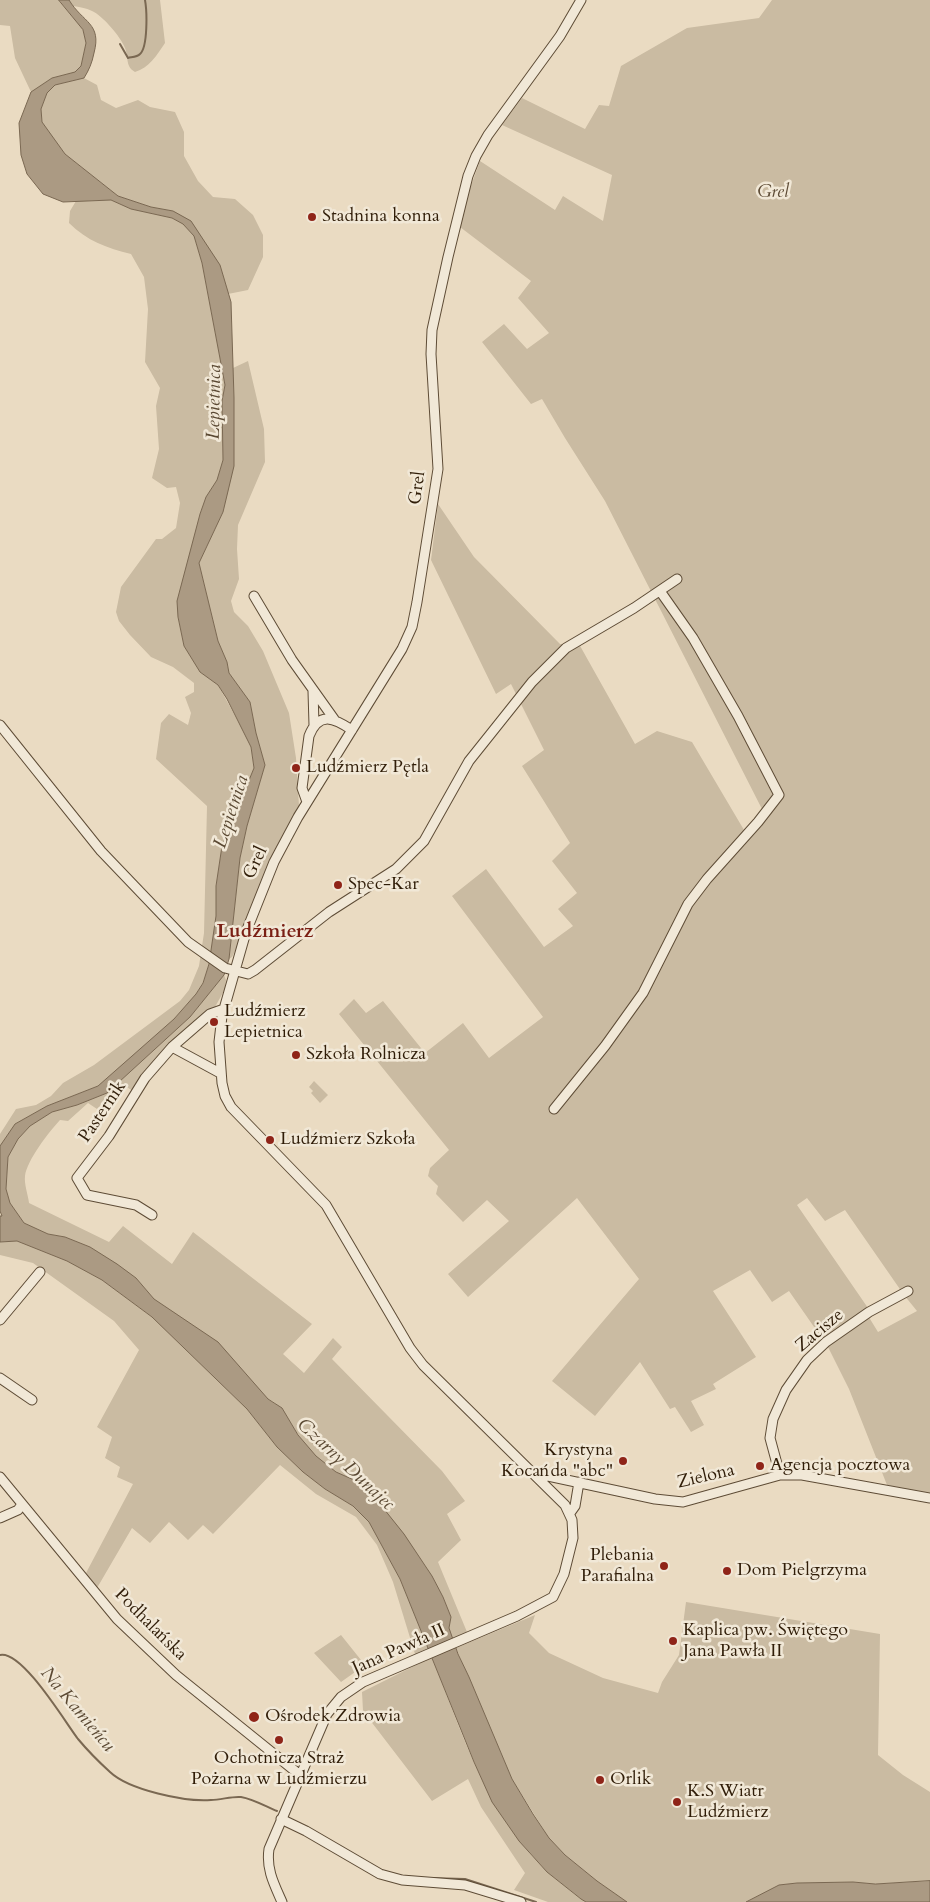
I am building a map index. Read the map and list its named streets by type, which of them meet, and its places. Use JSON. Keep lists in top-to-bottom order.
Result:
{
  "streets": {
    "street": [
      "Grel",
      "Pasternik",
      "Zacisze",
      "Zielona",
      "Podhalańska",
      "Jana Pawła II"
    ]
  },
  "crossings": [
    ["Grel", "Pasternik"],
    ["Grel", "Zielona"],
    ["Zacisze", "Zielona"],
    ["Podhalańska", "Jana Pawła II"]
  ],
  "districts": ["Ludźmierz"],
  "water": ["Lepietnica", "Czarny Dunajec", "Na Kamieńcu"],
  "parks": ["Grel"],
  "places": [
    "Stadnina konna",
    "Ludźmierz Pętla",
    "Spec-Kar",
    "Ludźmierz Lepietnica",
    "Szkoła Rolnicza",
    "Ludźmierz Szkoła",
    "Krystyna Kocańda \"abc\"",
    "Agencja pocztowa",
    "Plebania Parafialna",
    "Dom Pielgrzyma",
    "Kaplica pw. Świętego Jana Pawła II",
    "Ośrodek Zdrowia",
    "Ochotnicza Straż Pożarna w Ludźmierzu",
    "Orlik",
    "K.S Wiatr Ludźmierz"
  ]
}
